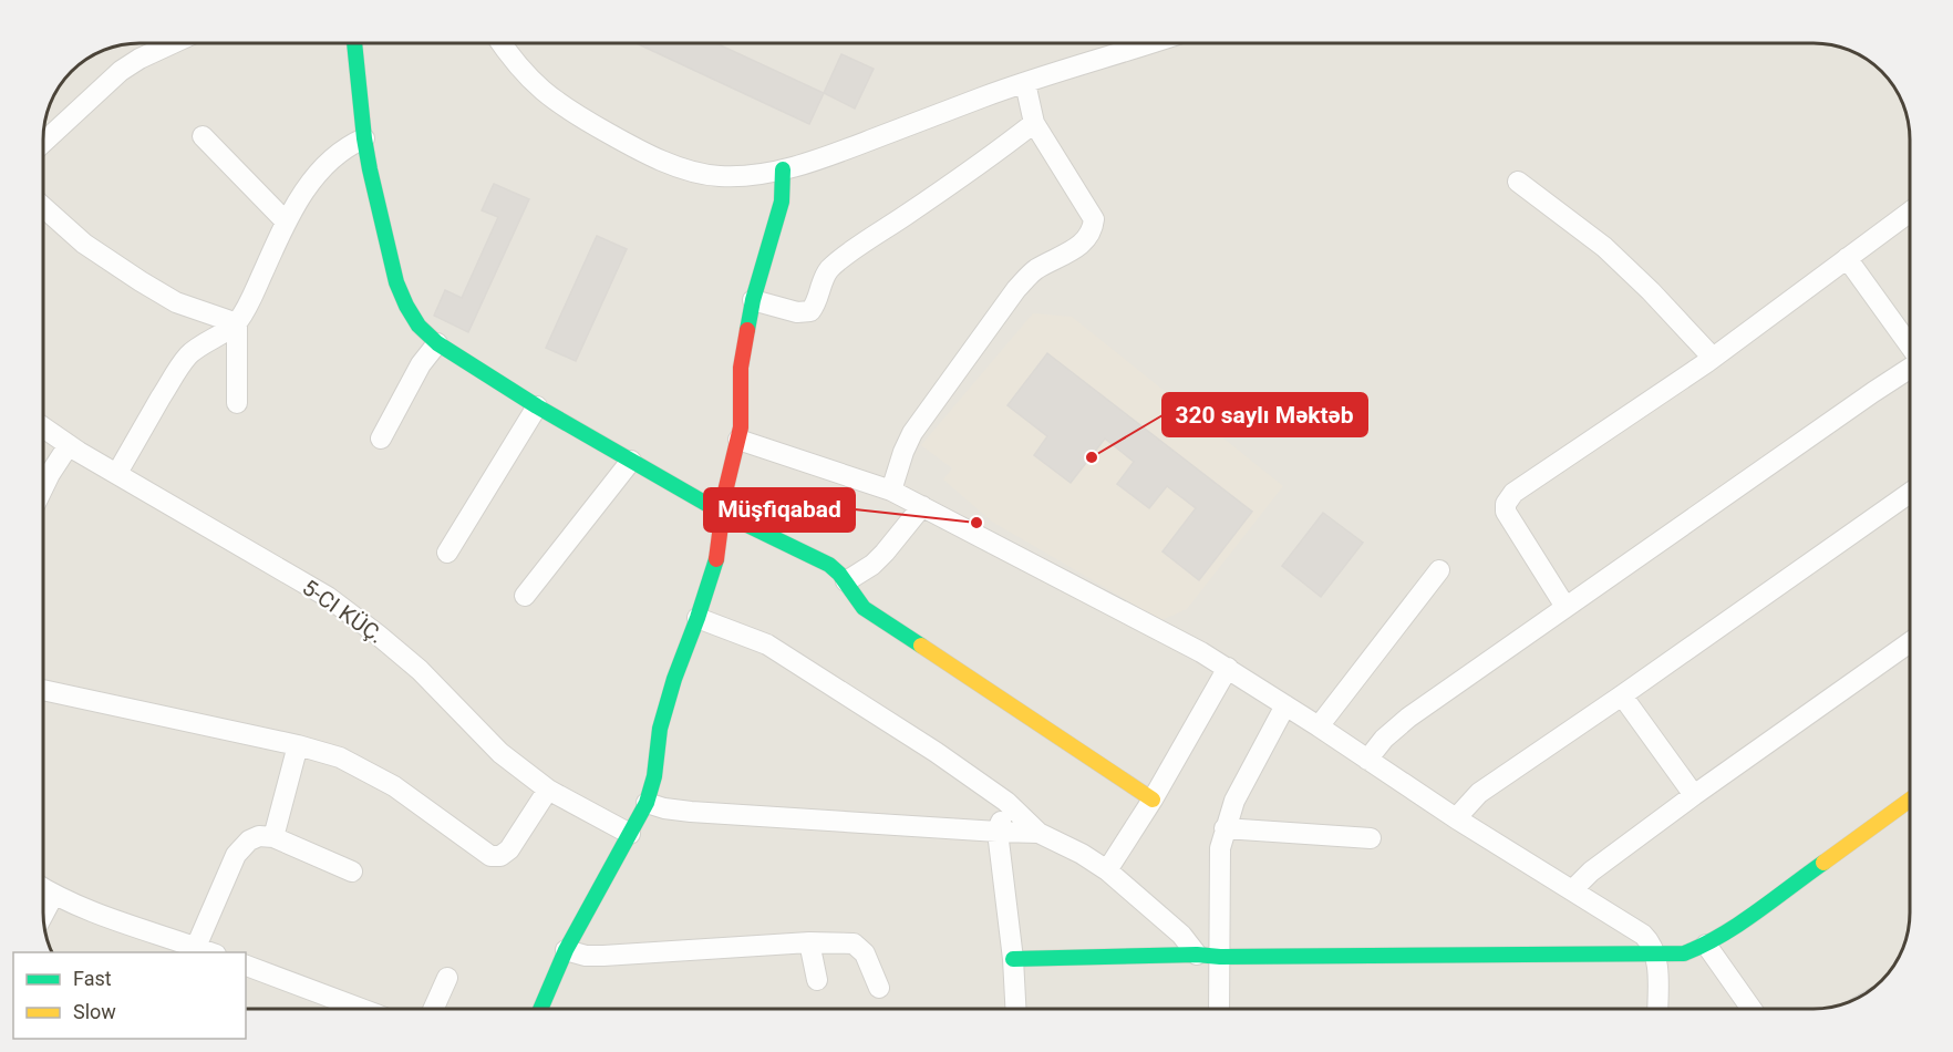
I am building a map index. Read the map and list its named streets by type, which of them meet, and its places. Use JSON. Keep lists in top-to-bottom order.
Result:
{
  "streets": {
    "street": ["5-CI KÜÇ."]
  },
  "places": ["320 saylı Məktəb", "Müşfiqabad"],
  "legend": ["Fast", "Slow"]
}
